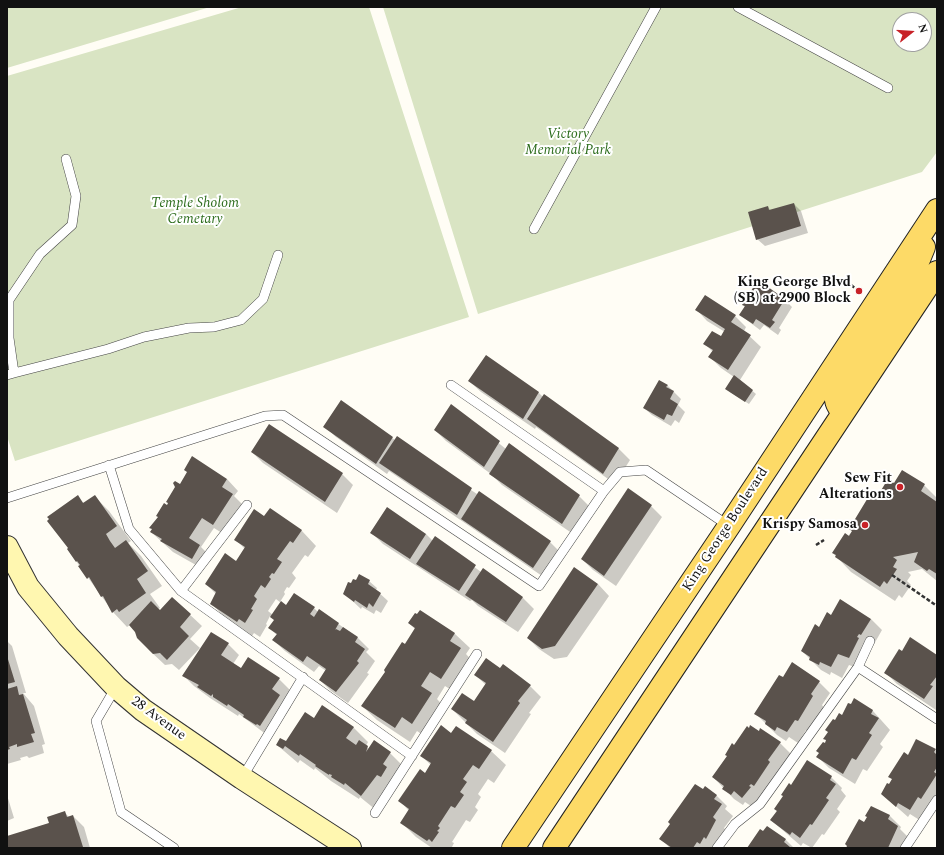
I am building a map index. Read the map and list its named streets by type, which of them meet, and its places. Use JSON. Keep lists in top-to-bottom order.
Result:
{
  "streets": {
    "main road": ["King George Boulevard"],
    "street": ["28 Avenue"]
  },
  "parks": ["Victory Memorial Park", "Temple Sholom Cemetary"],
  "places": ["King George Blvd (SB) at 2900 Block", "Sew Fit Alterations", "Krispy Samosa"],
  "north": "right"
}
